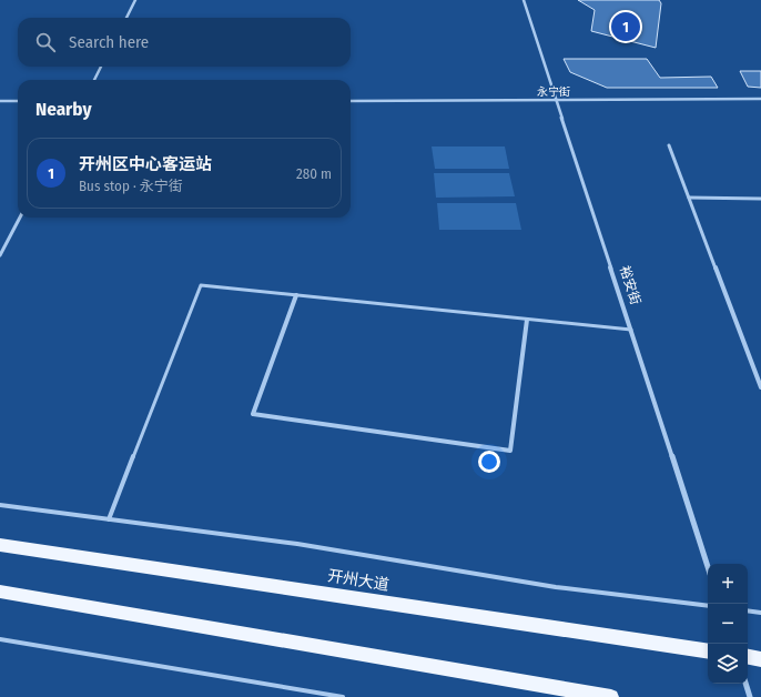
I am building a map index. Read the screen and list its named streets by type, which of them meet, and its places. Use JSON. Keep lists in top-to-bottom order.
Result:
{
  "streets": {
    "main road": ["开州大道"],
    "street": ["永宁街", "裕安街"]
  },
  "crossings": [
    ["永宁街", "裕安街"]
  ],
  "page": {
    "pins": "1",
    "search": "Search here",
    "heading": "Nearby",
    "list": [
      {
        "mark": "1",
        "name": "开州区中心客运站",
        "note": "Bus stop · 永宁街",
        "value": "280 m"
      }
    ],
    "map_buttons": ["+", "−"]
  }
}
